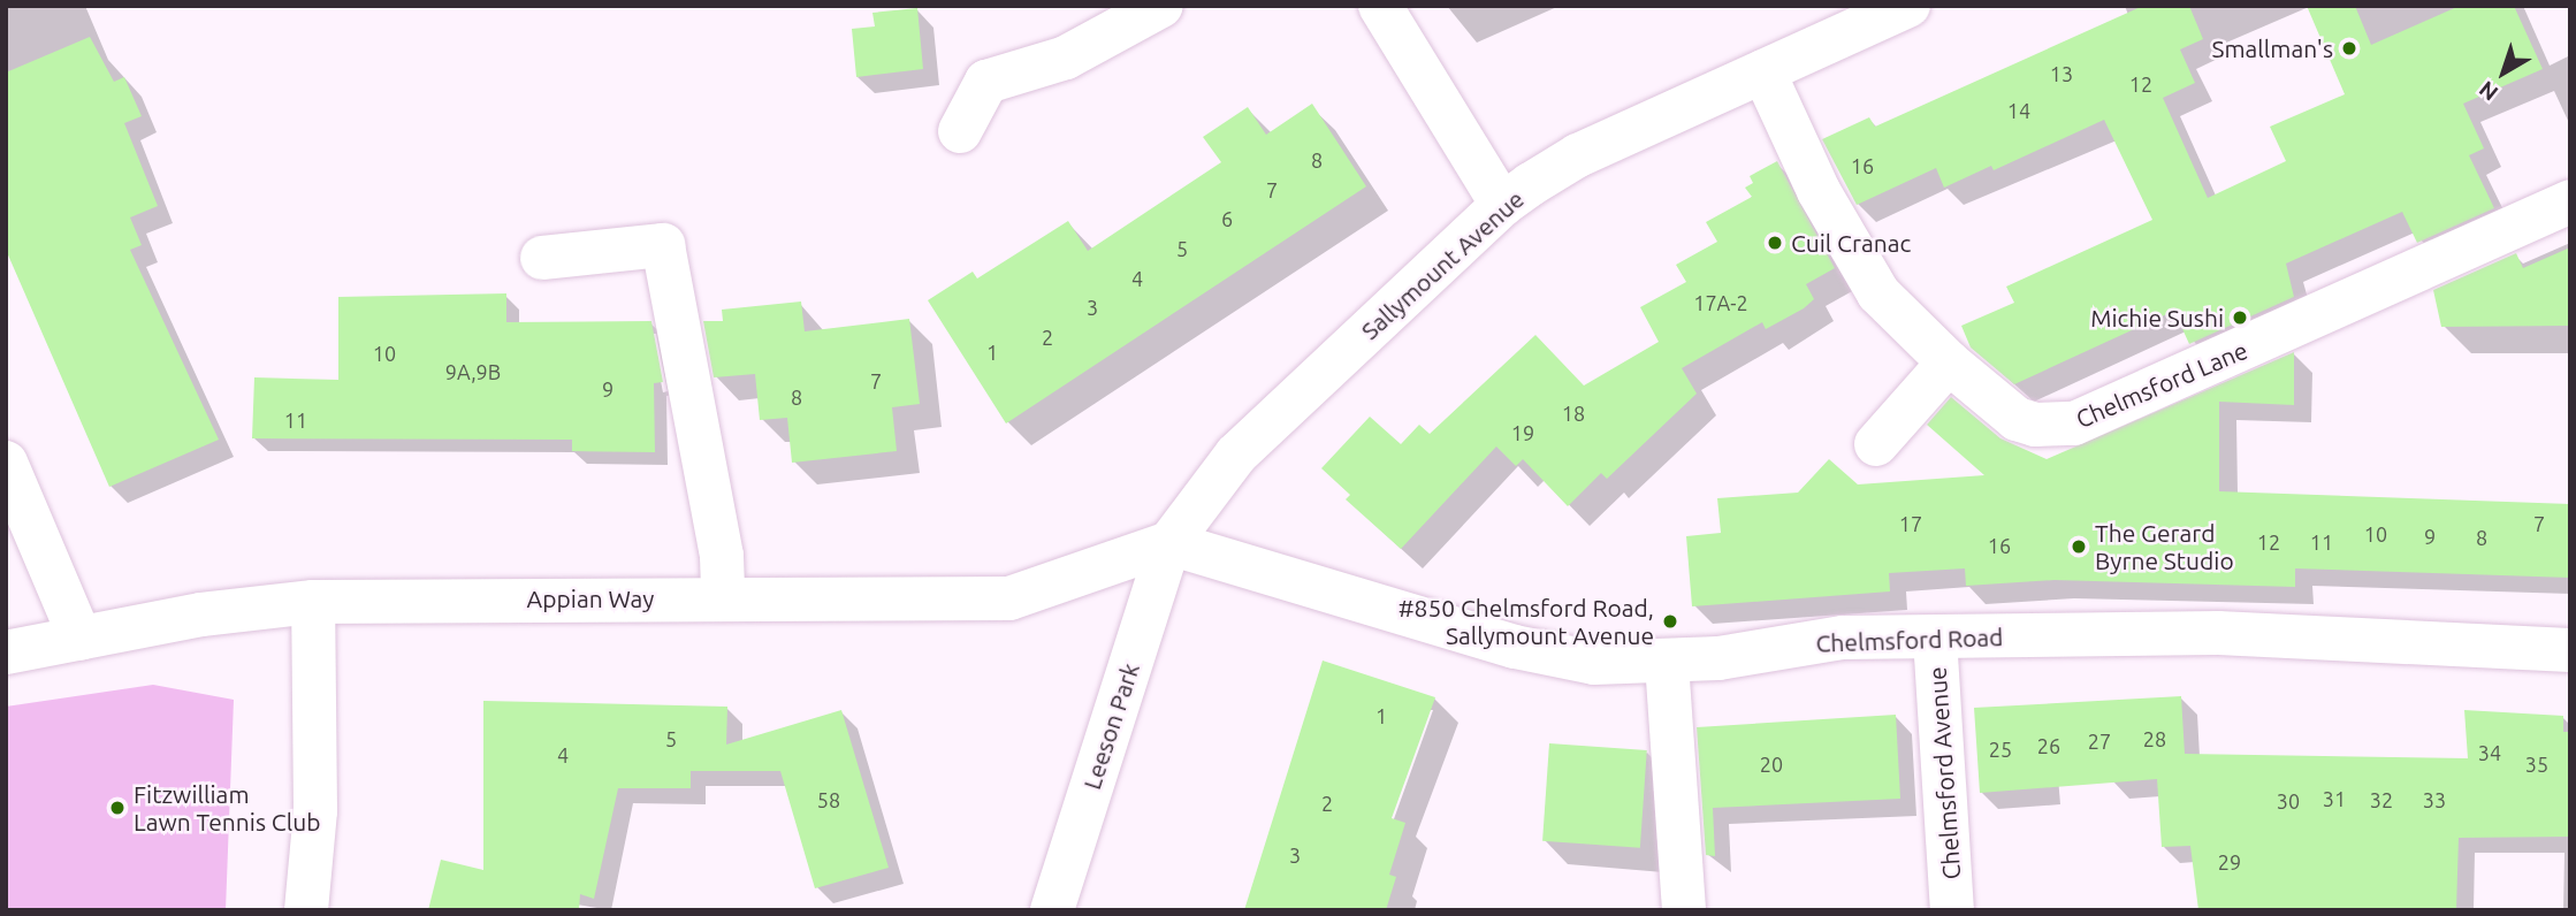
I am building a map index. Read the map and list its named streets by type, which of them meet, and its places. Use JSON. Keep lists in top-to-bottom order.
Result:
{
  "streets": {
    "street": [
      "Sallymount Avenue",
      "Chelmsford Lane",
      "Appian Way",
      "Chelmsford Road",
      "Leeson Park",
      "Chelmsford Avenue"
    ]
  },
  "crossings": [
    ["Sallymount Avenue", "Chelmsford Lane"],
    ["Sallymount Avenue", "Appian Way"],
    ["Sallymount Avenue", "Chelmsford Road"],
    ["Sallymount Avenue", "Leeson Park"],
    ["Appian Way", "Chelmsford Road"],
    ["Appian Way", "Leeson Park"],
    ["Chelmsford Road", "Leeson Park"],
    ["Chelmsford Road", "Chelmsford Avenue"]
  ],
  "places": [
    "Smallman's",
    "Cuil Cranac",
    "Michie Sushi",
    "The Gerard Byrne Studio",
    "#850 Chelmsford Road, Sallymount Avenue",
    "Fitzwilliam Lawn Tennis Club"
  ],
  "house_numbers": [
    "13",
    "12",
    "14",
    "8",
    "16",
    "7",
    "6",
    "5",
    "4",
    "17A-2",
    "3",
    "2",
    "1",
    "10",
    "9A,9B",
    "7",
    "9",
    "8",
    "18",
    "11",
    "19",
    "17",
    "7",
    "10",
    "9",
    "8",
    "12",
    "11",
    "16",
    "1",
    "5",
    "28",
    "27",
    "26",
    "25",
    "34",
    "4",
    "20",
    "35",
    "31",
    "58",
    "32",
    "33",
    "30",
    "2",
    "3",
    "29"
  ],
  "north": "bottom left"
}
